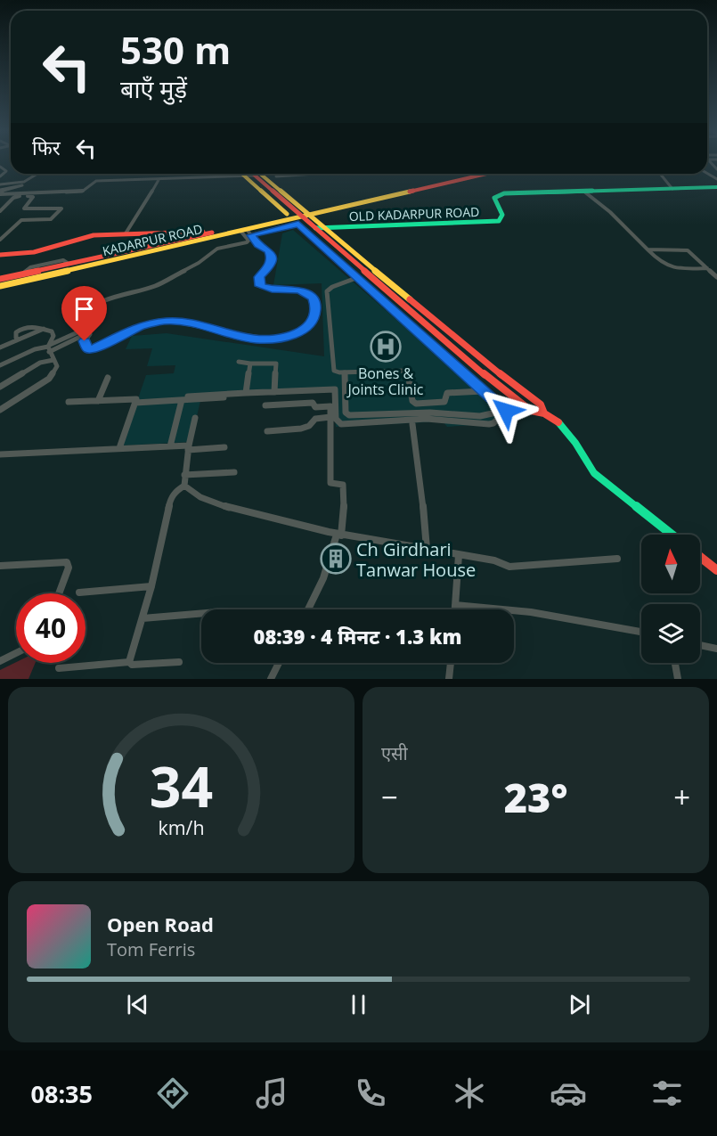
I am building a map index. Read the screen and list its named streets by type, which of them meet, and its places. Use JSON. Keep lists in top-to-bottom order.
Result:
{
  "streets": {
    "street": ["OLD KADARPUR ROAD", "KADARPUR ROAD"]
  },
  "crossings": [
    ["OLD KADARPUR ROAD", "KADARPUR ROAD"]
  ],
  "places": {
    "hospital": ["Bones & Joints Clinic"],
    "building": ["Ch Girdhari Tanwar House"]
  },
  "north": "top",
  "page": {
    "turn": ["530 m", "बाएँ मुड़ें"],
    "then": "फिर",
    "limit": "40",
    "trip": "08:39 · 4 मिनट · 1.3 km",
    "tile": "एसी",
    "heat": ["−", "23°", "+"],
    "song": ["Open Road", "Tom Ferris"],
    "tabs": "08:35",
    "gauge": ["34", "km/h"]
  }
}
